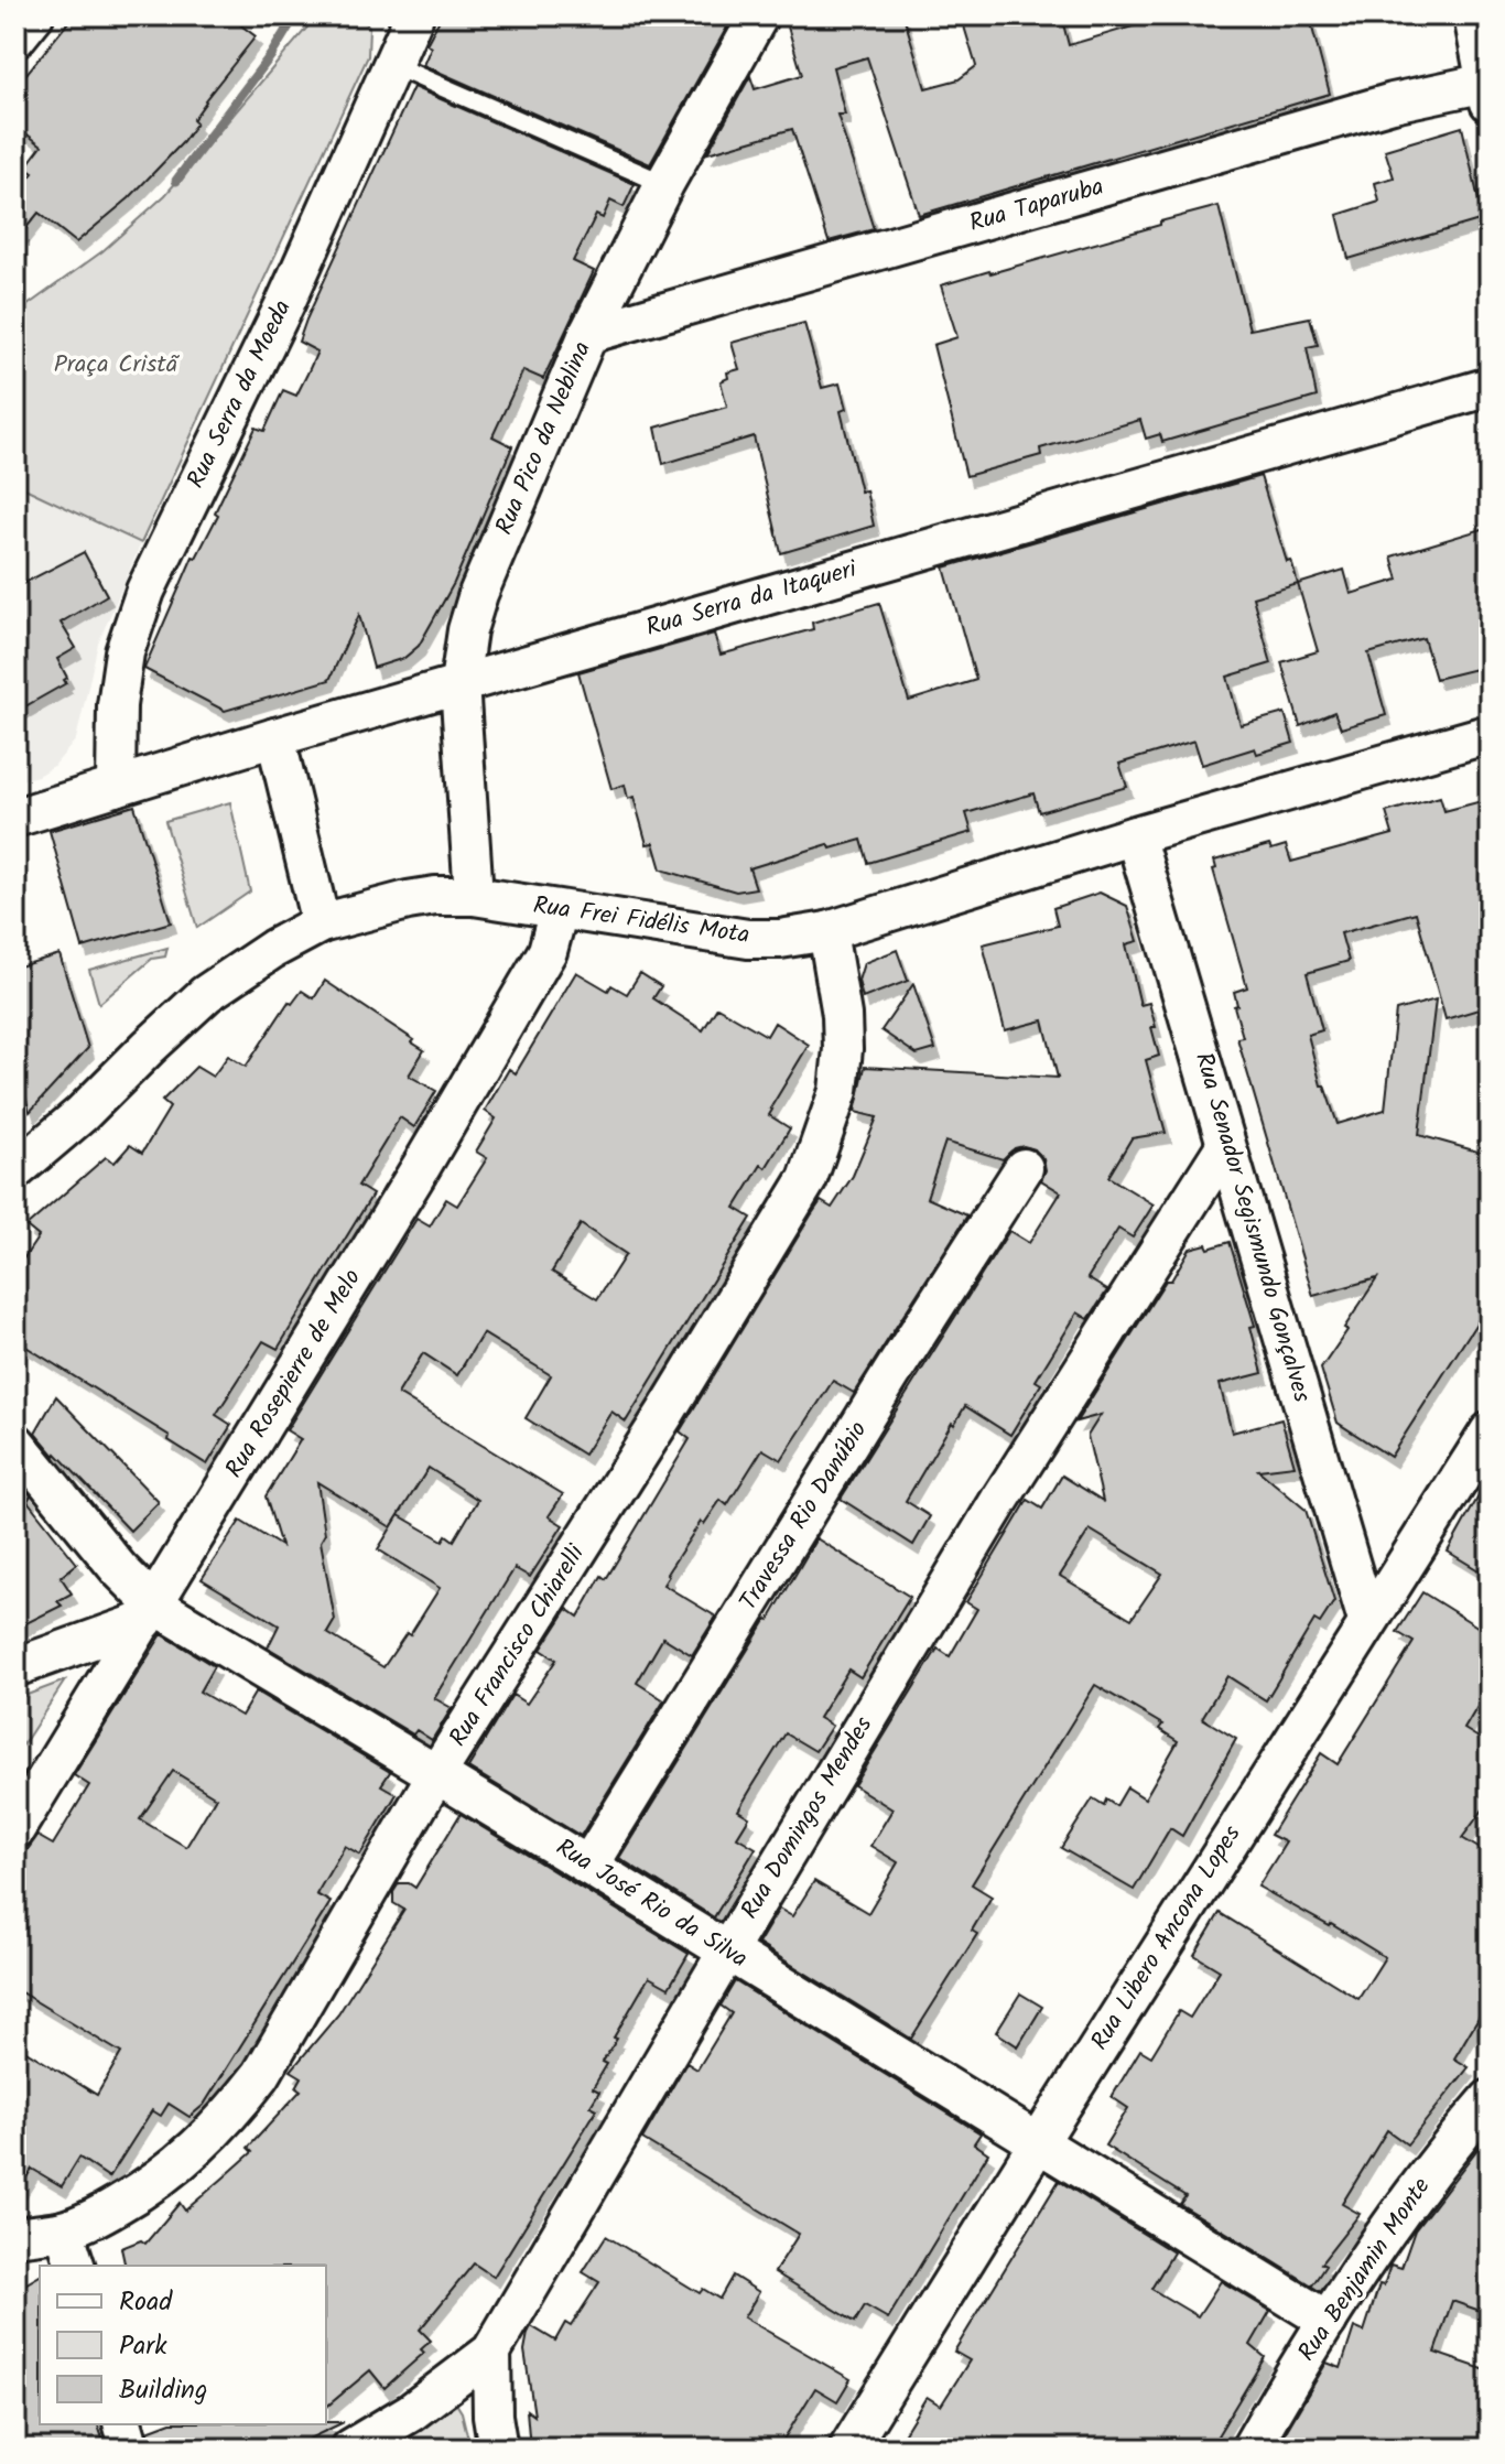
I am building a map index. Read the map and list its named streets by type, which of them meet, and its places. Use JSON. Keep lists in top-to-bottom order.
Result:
{
  "streets": {
    "street": [
      "Rua Taparuba",
      "Rua Serra da Moeda",
      "Rua Pico da Neblina",
      "Rua Serra da Itaqueri",
      "Rua Frei Fidélis Mota",
      "Rua Senador Segismundo Gonçalves",
      "Rua Rosepierre de Melo",
      "Travessa Rio Danúbio",
      "Rua Francisco Chiarelli",
      "Rua Domingos Mendes",
      "Rua José Rio da Silva",
      "Rua Libero Ancona Lopes",
      "Rua Benjamin Monte"
    ]
  },
  "crossings": [
    ["Rua Taparuba", "Rua Pico da Neblina"],
    ["Rua Serra da Moeda", "Rua Serra da Itaqueri"],
    ["Rua Pico da Neblina", "Rua Serra da Itaqueri"],
    ["Rua Pico da Neblina", "Rua Frei Fidélis Mota"],
    ["Rua Frei Fidélis Mota", "Rua Senador Segismundo Gonçalves"],
    ["Rua Frei Fidélis Mota", "Rua Rosepierre de Melo"],
    ["Rua Frei Fidélis Mota", "Rua Francisco Chiarelli"],
    ["Rua Senador Segismundo Gonçalves", "Rua Domingos Mendes"],
    ["Rua Senador Segismundo Gonçalves", "Rua Libero Ancona Lopes"],
    ["Rua Rosepierre de Melo", "Rua José Rio da Silva"],
    ["Travessa Rio Danúbio", "Rua José Rio da Silva"],
    ["Rua Francisco Chiarelli", "Rua José Rio da Silva"],
    ["Rua Domingos Mendes", "Rua José Rio da Silva"],
    ["Rua José Rio da Silva", "Rua Libero Ancona Lopes"],
    ["Rua José Rio da Silva", "Rua Benjamin Monte"]
  ],
  "parks": ["Praça Cristã"],
  "legend": ["Road", "Park", "Building"]
}
